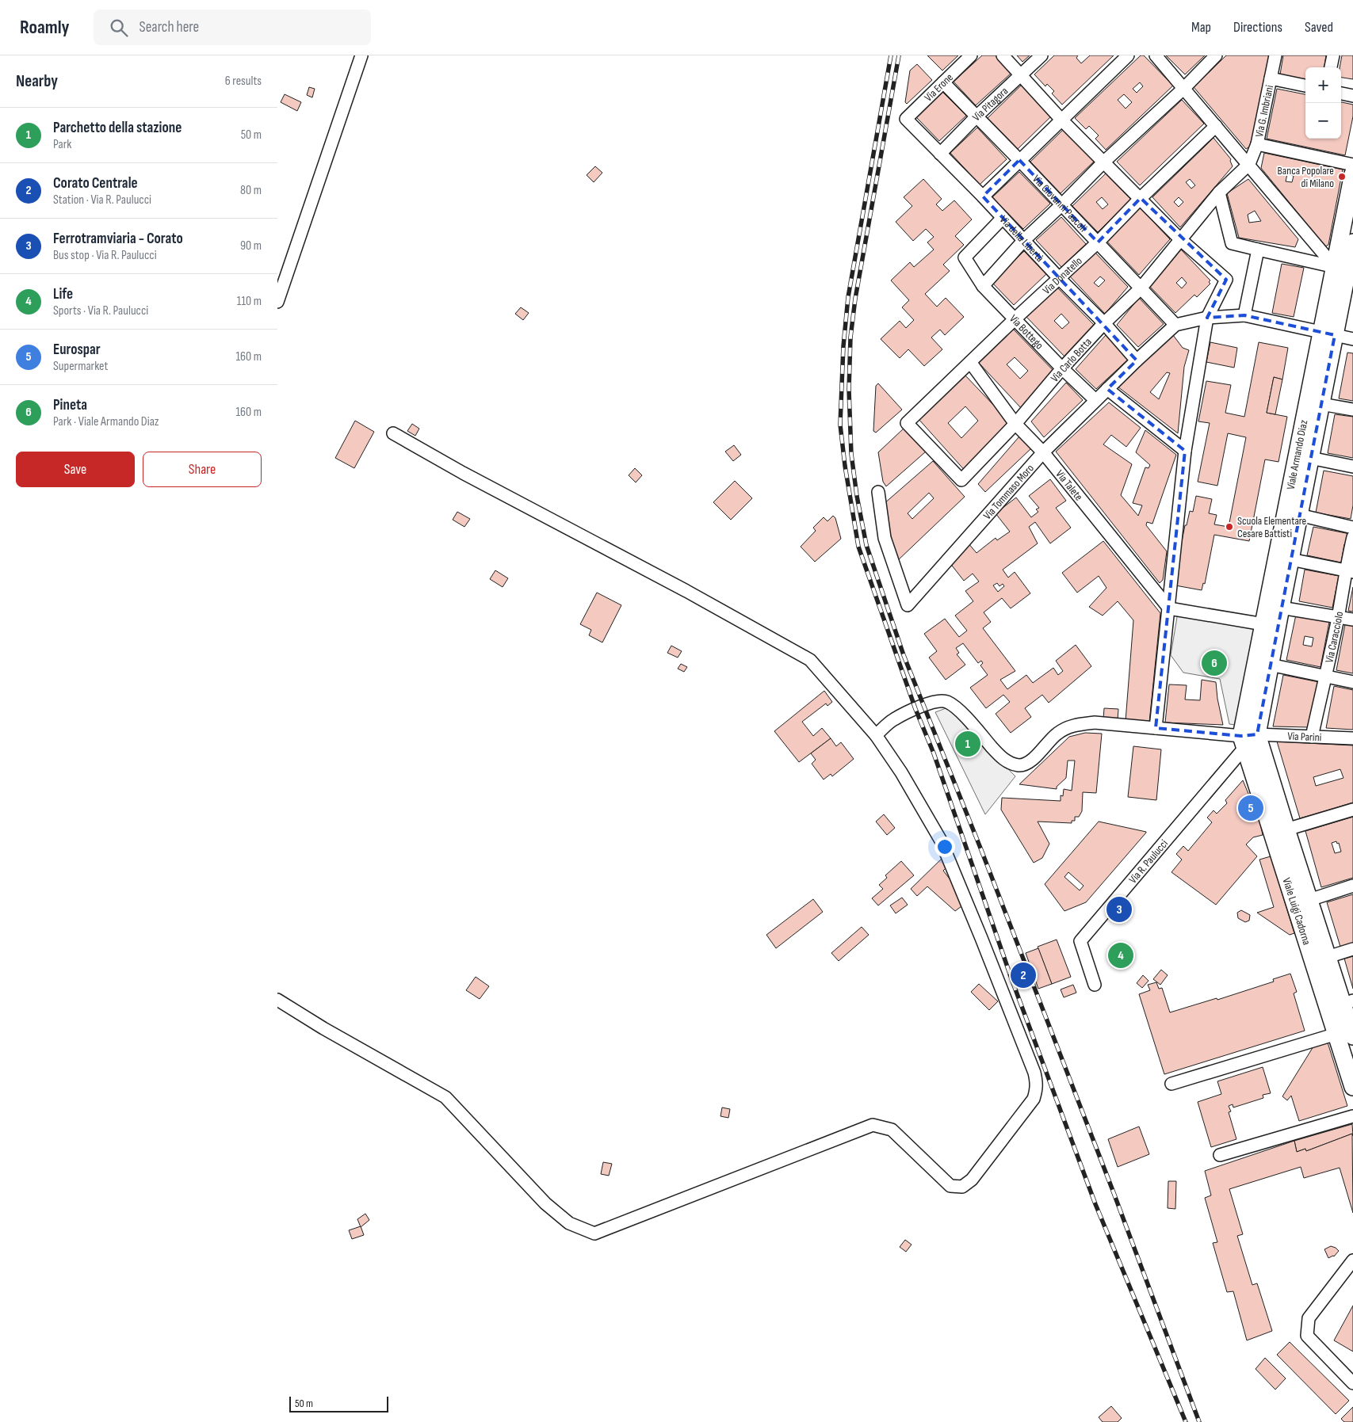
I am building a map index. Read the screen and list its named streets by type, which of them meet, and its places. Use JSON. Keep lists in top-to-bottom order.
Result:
{
  "streets": {
    "main road": ["Viale Armando Diaz", "Viale Luigi Cadorna"],
    "street": [
      "Via Erone",
      "Via Pitagora",
      "Via G. Imbriani",
      "Via Giovanni Pascoli",
      "Via della Libertà",
      "Via Donatello",
      "Via Bottego",
      "Via Carlo Botta",
      "Via Talete",
      "Via Tommaso Moro",
      "Via Caracciolo",
      "Via Parini",
      "Via R. Paulucci"
    ]
  },
  "crossings": [
    ["Via Erone", "Via Giovanni Pascoli"],
    ["Via Erone", "Via della Libertà"],
    ["Via Pitagora", "Via Giovanni Pascoli"],
    ["Via Pitagora", "Via della Libertà"],
    ["Via G. Imbriani", "Via Carlo Botta"],
    ["Via Giovanni Pascoli", "Via Donatello"],
    ["Via Giovanni Pascoli", "Via Carlo Botta"],
    ["Via Giovanni Pascoli", "Via Tommaso Moro"],
    ["Via della Libertà", "Via Donatello"],
    ["Via della Libertà", "Via Bottego"],
    ["Via della Libertà", "Via Carlo Botta"],
    ["Via della Libertà", "Via Tommaso Moro"],
    ["Via Donatello", "Via Bottego"],
    ["Via Donatello", "Via Carlo Botta"],
    ["Via Donatello", "Via Talete"],
    ["Via Bottego", "Via Carlo Botta"],
    ["Via Bottego", "Via Tommaso Moro"],
    ["Via Carlo Botta", "Via Talete"],
    ["Viale Armando Diaz", "Via Tommaso Moro"],
    ["Viale Armando Diaz", "Via Parini"],
    ["Viale Armando Diaz", "Via R. Paulucci"],
    ["Viale Armando Diaz", "Viale Luigi Cadorna"],
    ["Via Talete", "Via Tommaso Moro"],
    ["Via Caracciolo", "Via Parini"],
    ["Via Parini", "Via R. Paulucci"],
    ["Via Parini", "Viale Luigi Cadorna"],
    ["Via R. Paulucci", "Viale Luigi Cadorna"]
  ],
  "places": ["Banca Popolare di Milano", "Scuola Elementare Cesare Battisti"],
  "scale_bar": "50 m",
  "page": {
    "header": "Roamly",
    "search": "Search here",
    "nav": ["Map", "Directions", "Saved"],
    "heading": ["Nearby", "6 results"],
    "map_buttons": ["+", "−"],
    "list": [
      {
        "mark": "1",
        "name": "Parchetto della stazione",
        "note": "Park",
        "value": "50 m"
      },
      {
        "mark": "2",
        "name": "Corato Centrale",
        "note": "Station · Via R. Paulucci",
        "value": "80 m"
      },
      {
        "mark": "3",
        "name": "Ferrotramviaria - Corato",
        "note": "Bus stop · Via R. Paulucci",
        "value": "90 m"
      },
      {
        "mark": "4",
        "name": "Life",
        "note": "Sports · Via R. Paulucci",
        "value": "110 m"
      },
      {
        "mark": "5",
        "name": "Eurospar",
        "note": "Supermarket",
        "value": "160 m"
      },
      {
        "mark": "6",
        "name": "Pineta",
        "note": "Park · Viale Armando Diaz",
        "value": "160 m"
      }
    ],
    "buttons": ["Save", "Share"],
    "pins": [
      "6",
      "1",
      "5",
      "3",
      "4",
      "2"
    ],
    "scale": "50 m"
  }
}
